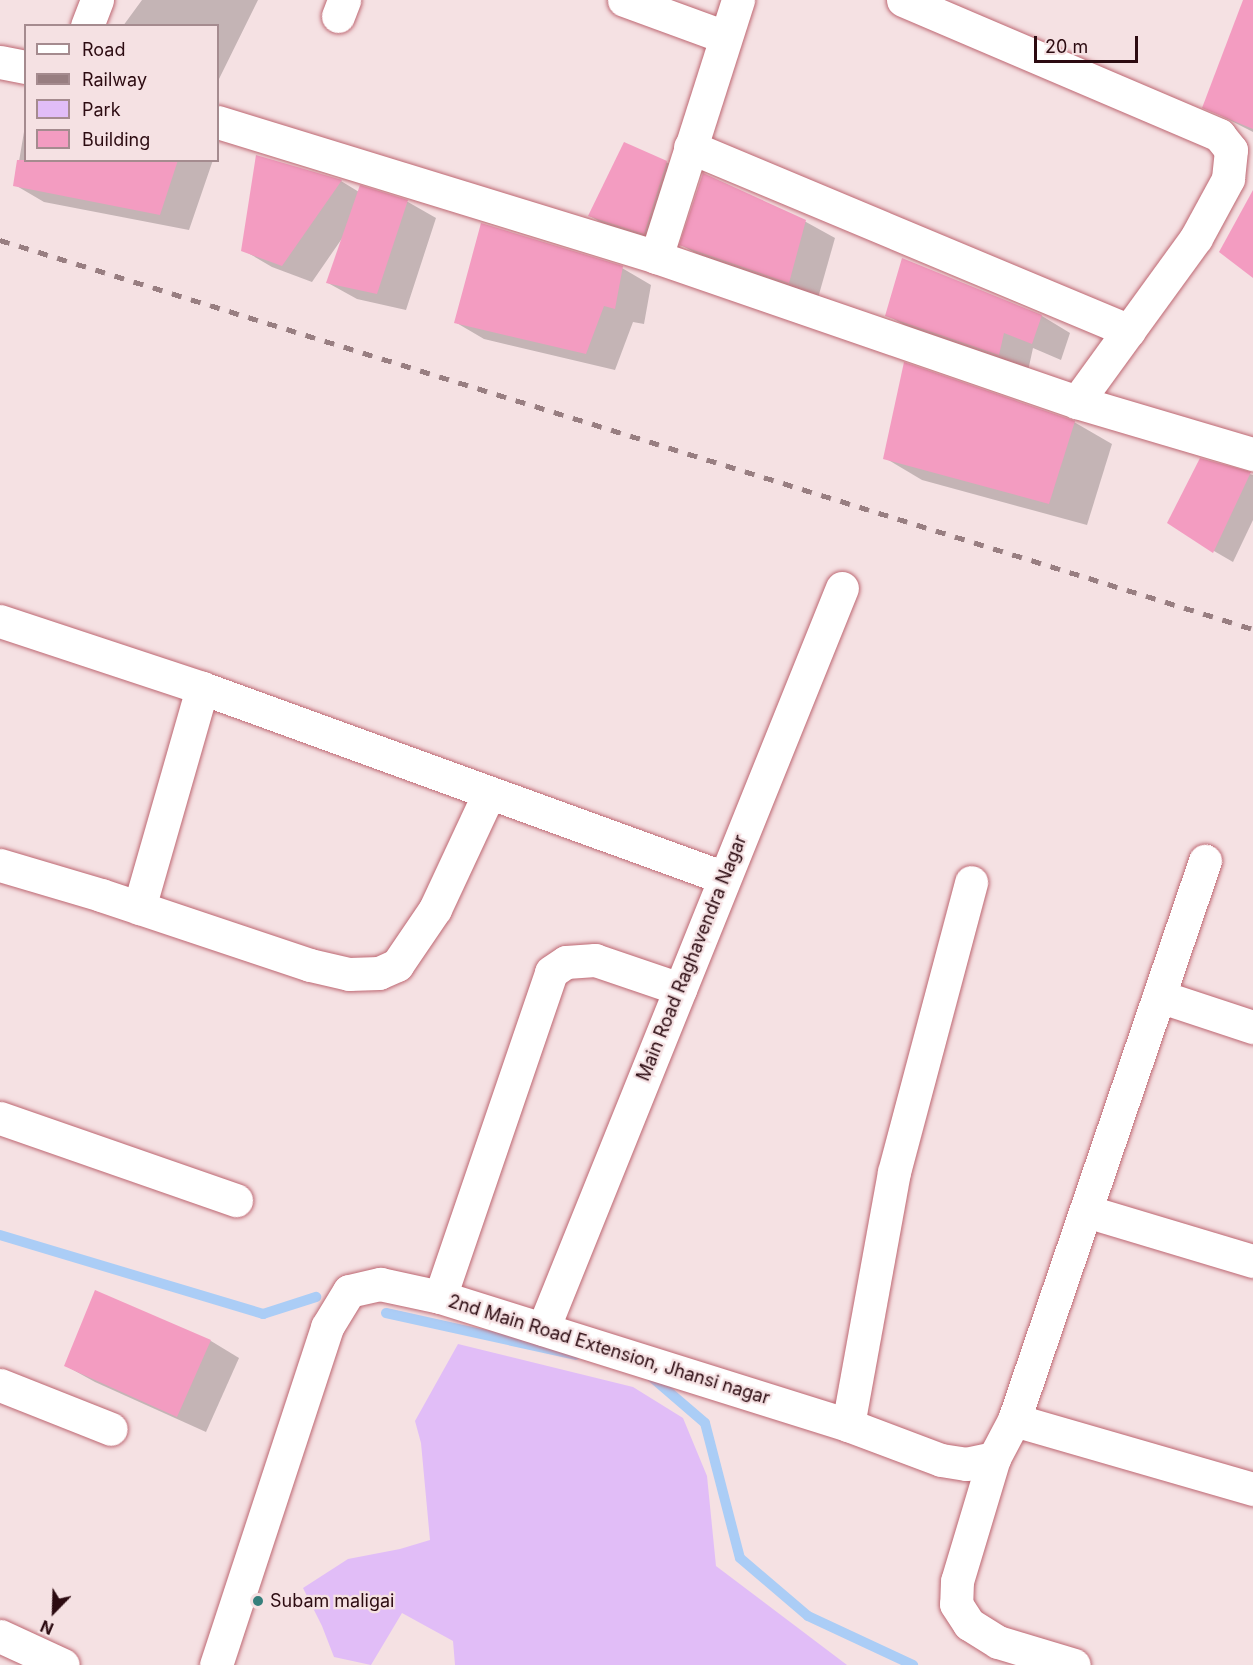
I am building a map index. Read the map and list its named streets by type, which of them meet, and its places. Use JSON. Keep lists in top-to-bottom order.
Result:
{
  "streets": {
    "street": ["Main Road Raghavendra Nagar", "2nd Main Road Extension, Jhansi nagar"]
  },
  "crossings": [
    ["Main Road Raghavendra Nagar", "2nd Main Road Extension, Jhansi nagar"]
  ],
  "places": ["Subam maligai"],
  "legend": [
    "Road",
    "Railway",
    "Park",
    "Building"
  ],
  "scale_bar": "20 m",
  "north": "bottom left"
}
